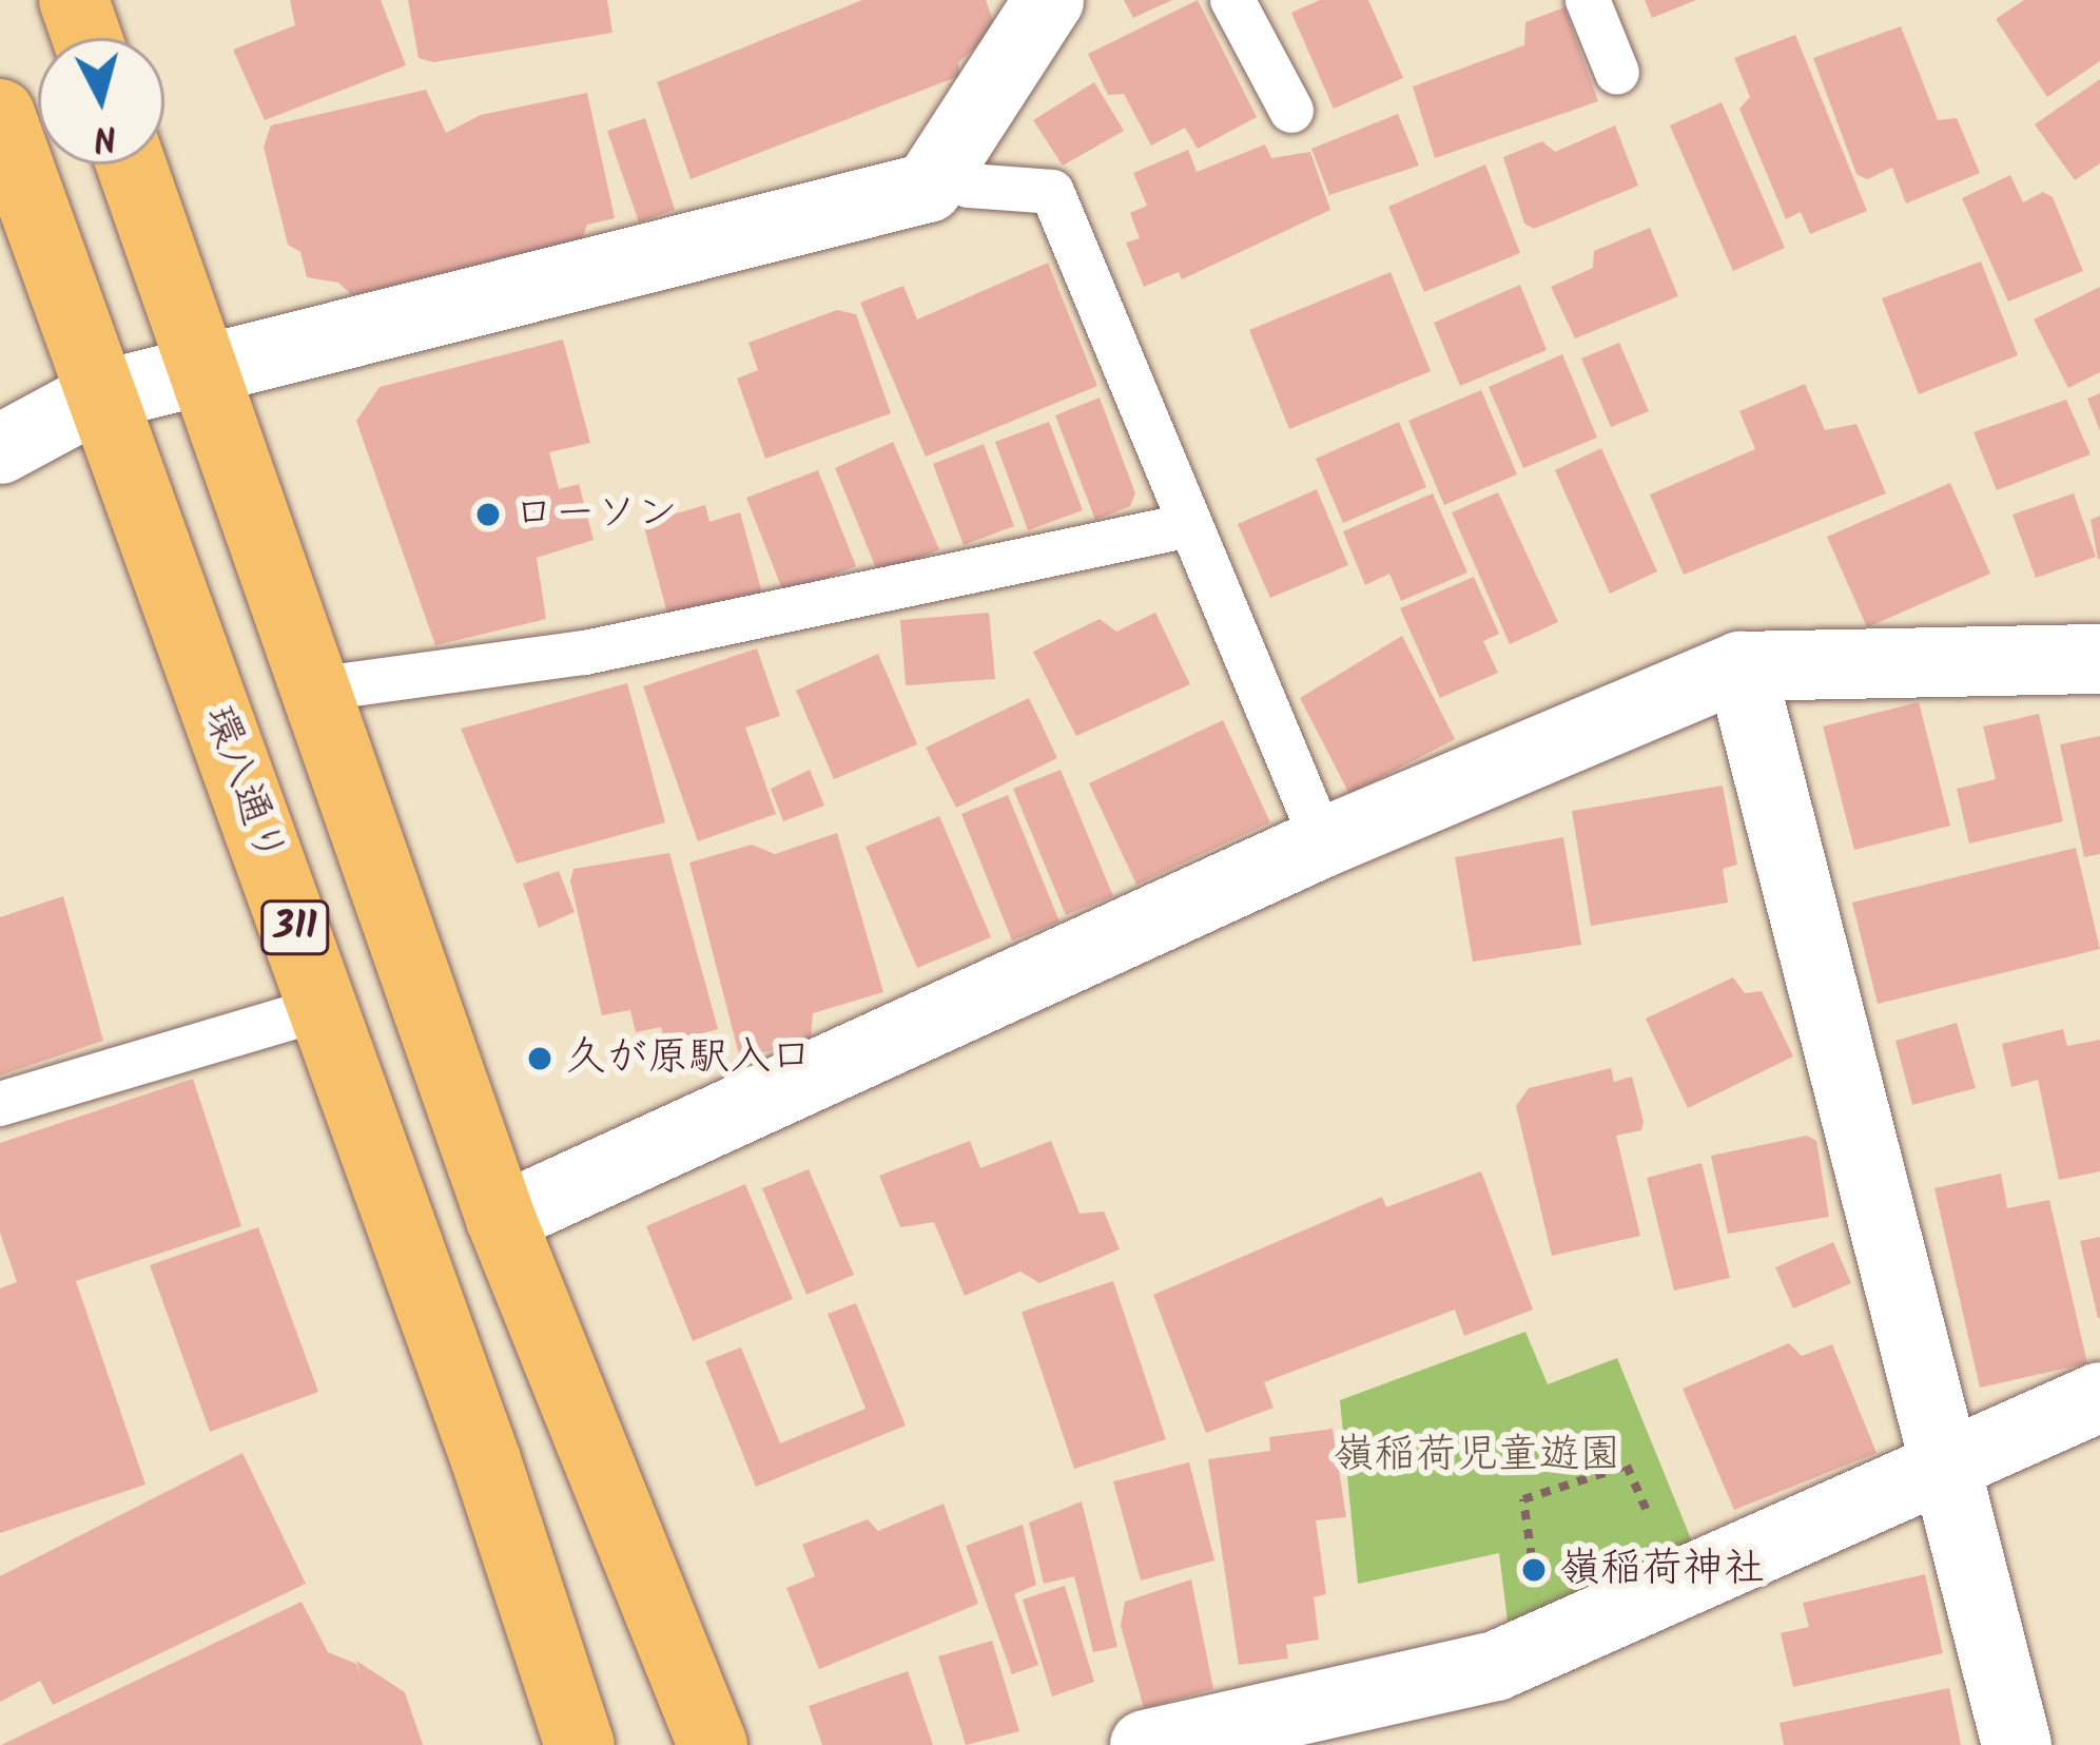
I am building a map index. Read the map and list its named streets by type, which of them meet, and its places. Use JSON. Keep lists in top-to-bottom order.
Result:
{
  "streets": {
    "main road": ["環八通り", "311"]
  },
  "parks": ["嶺稲荷児童遊園"],
  "places": ["ローソン", "久が原駅入口", "嶺稲荷神社"],
  "north": "bottom"
}
